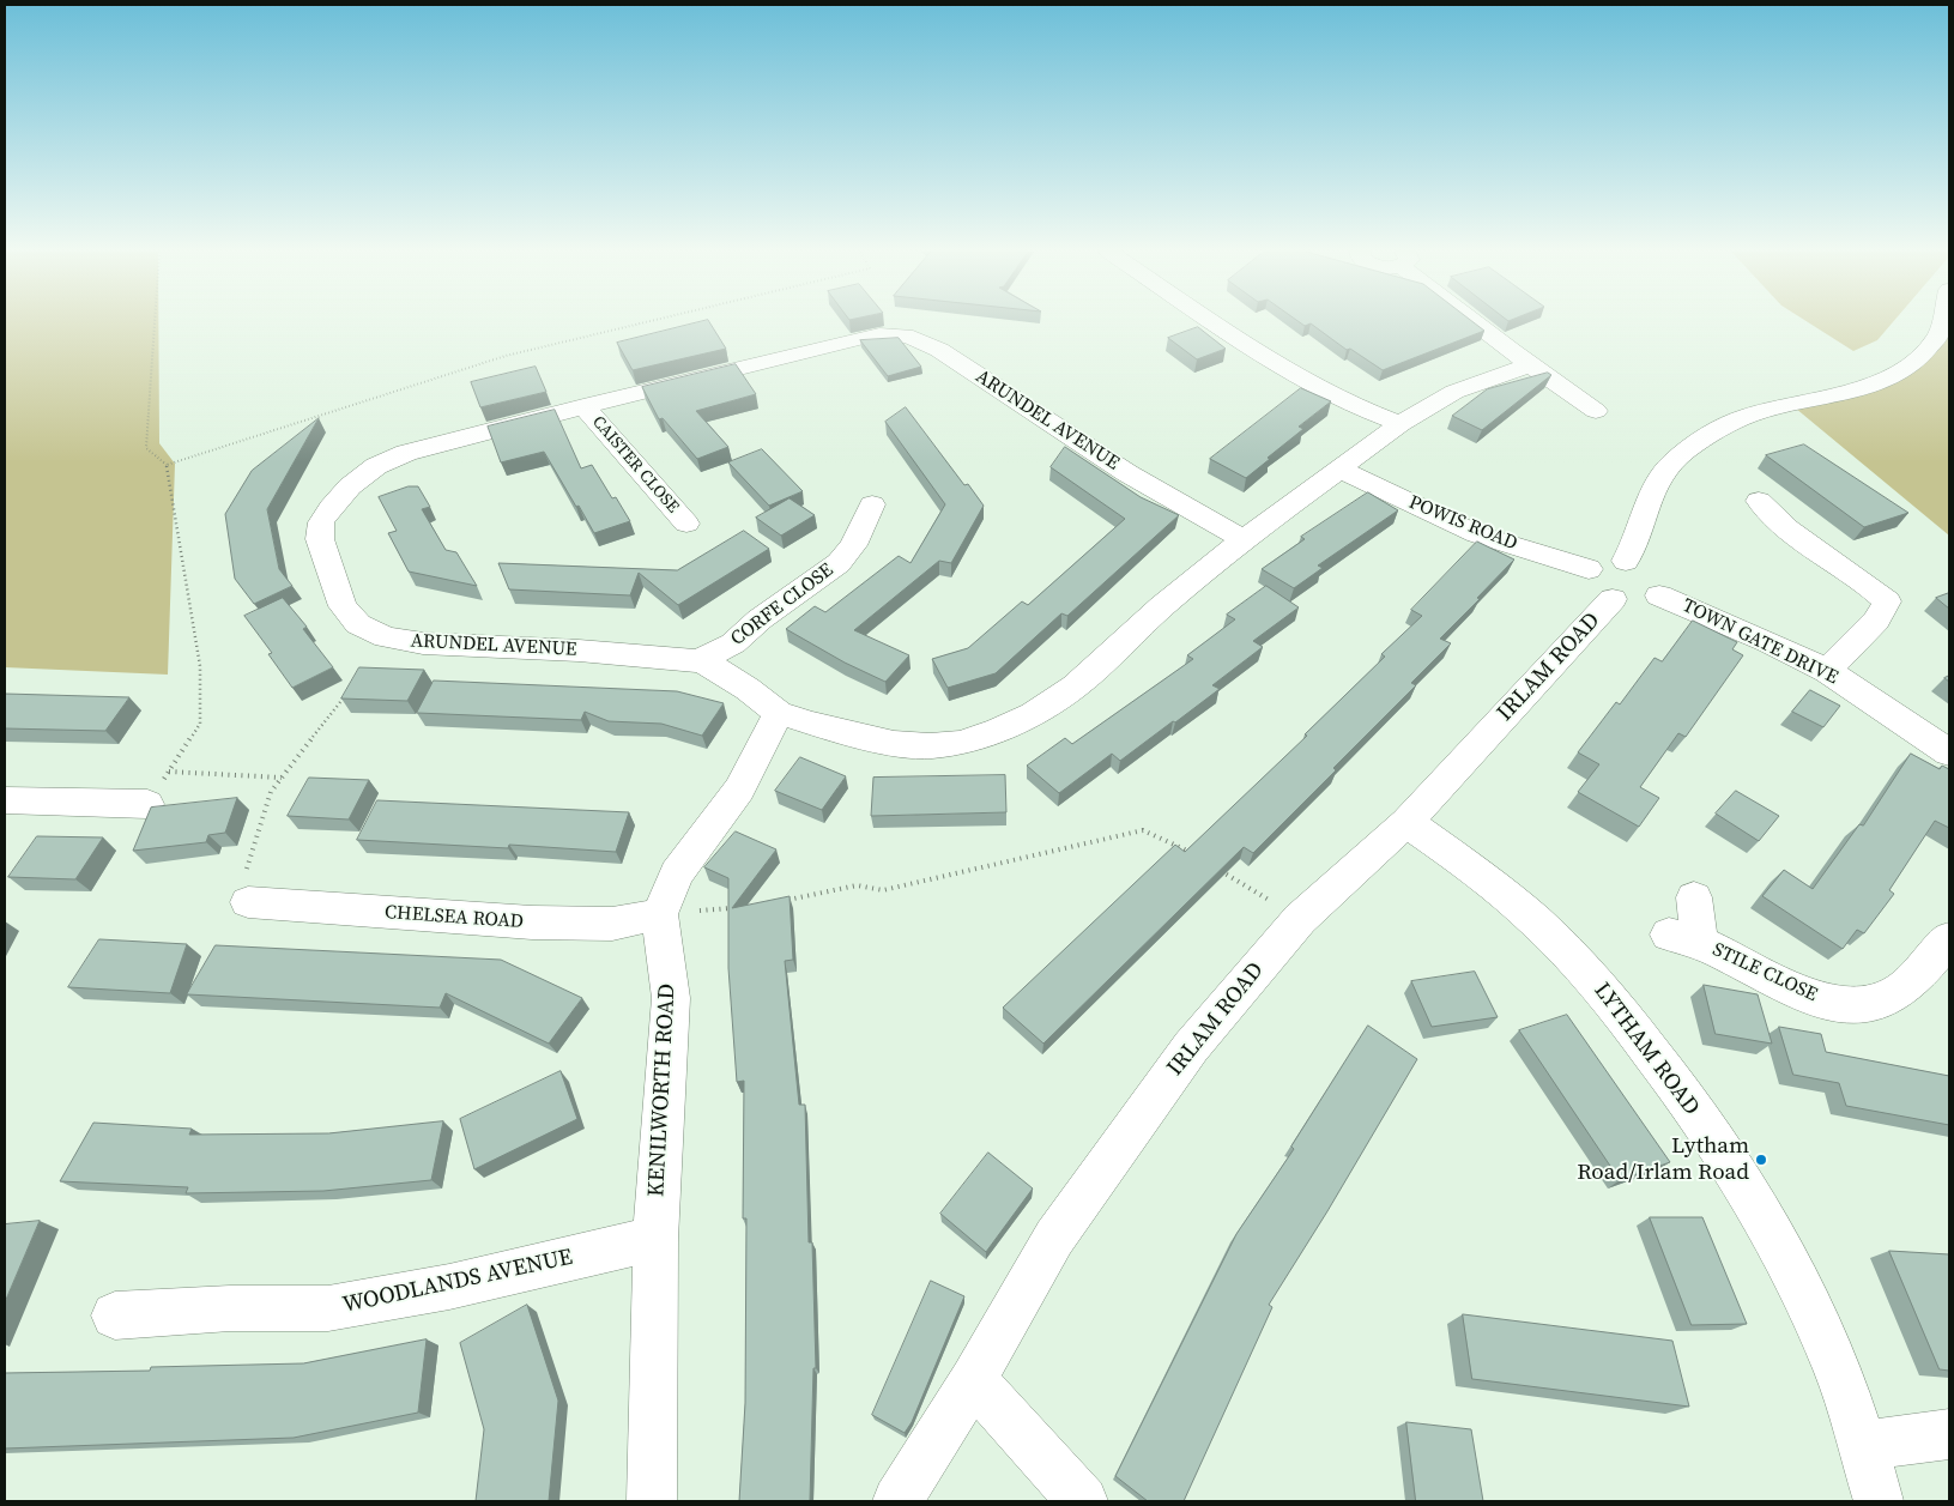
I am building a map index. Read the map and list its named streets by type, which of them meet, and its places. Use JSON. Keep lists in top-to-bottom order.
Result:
{
  "streets": {
    "street": [
      "ARUNDEL AVENUE",
      "CAISTER CLOSE",
      "POWIS ROAD",
      "CORFE CLOSE",
      "TOWN GATE DRIVE",
      "IRLAM ROAD",
      "CHELSEA ROAD",
      "STILE CLOSE",
      "LYTHAM ROAD",
      "KENILWORTH ROAD",
      "WOODLANDS AVENUE"
    ]
  },
  "crossings": [
    ["ARUNDEL AVENUE", "CAISTER CLOSE"],
    ["ARUNDEL AVENUE", "POWIS ROAD"],
    ["ARUNDEL AVENUE", "CORFE CLOSE"],
    ["IRLAM ROAD", "LYTHAM ROAD"],
    ["CHELSEA ROAD", "KENILWORTH ROAD"],
    ["KENILWORTH ROAD", "WOODLANDS AVENUE"]
  ],
  "places": ["Lytham Road/Irlam Road"]
}
